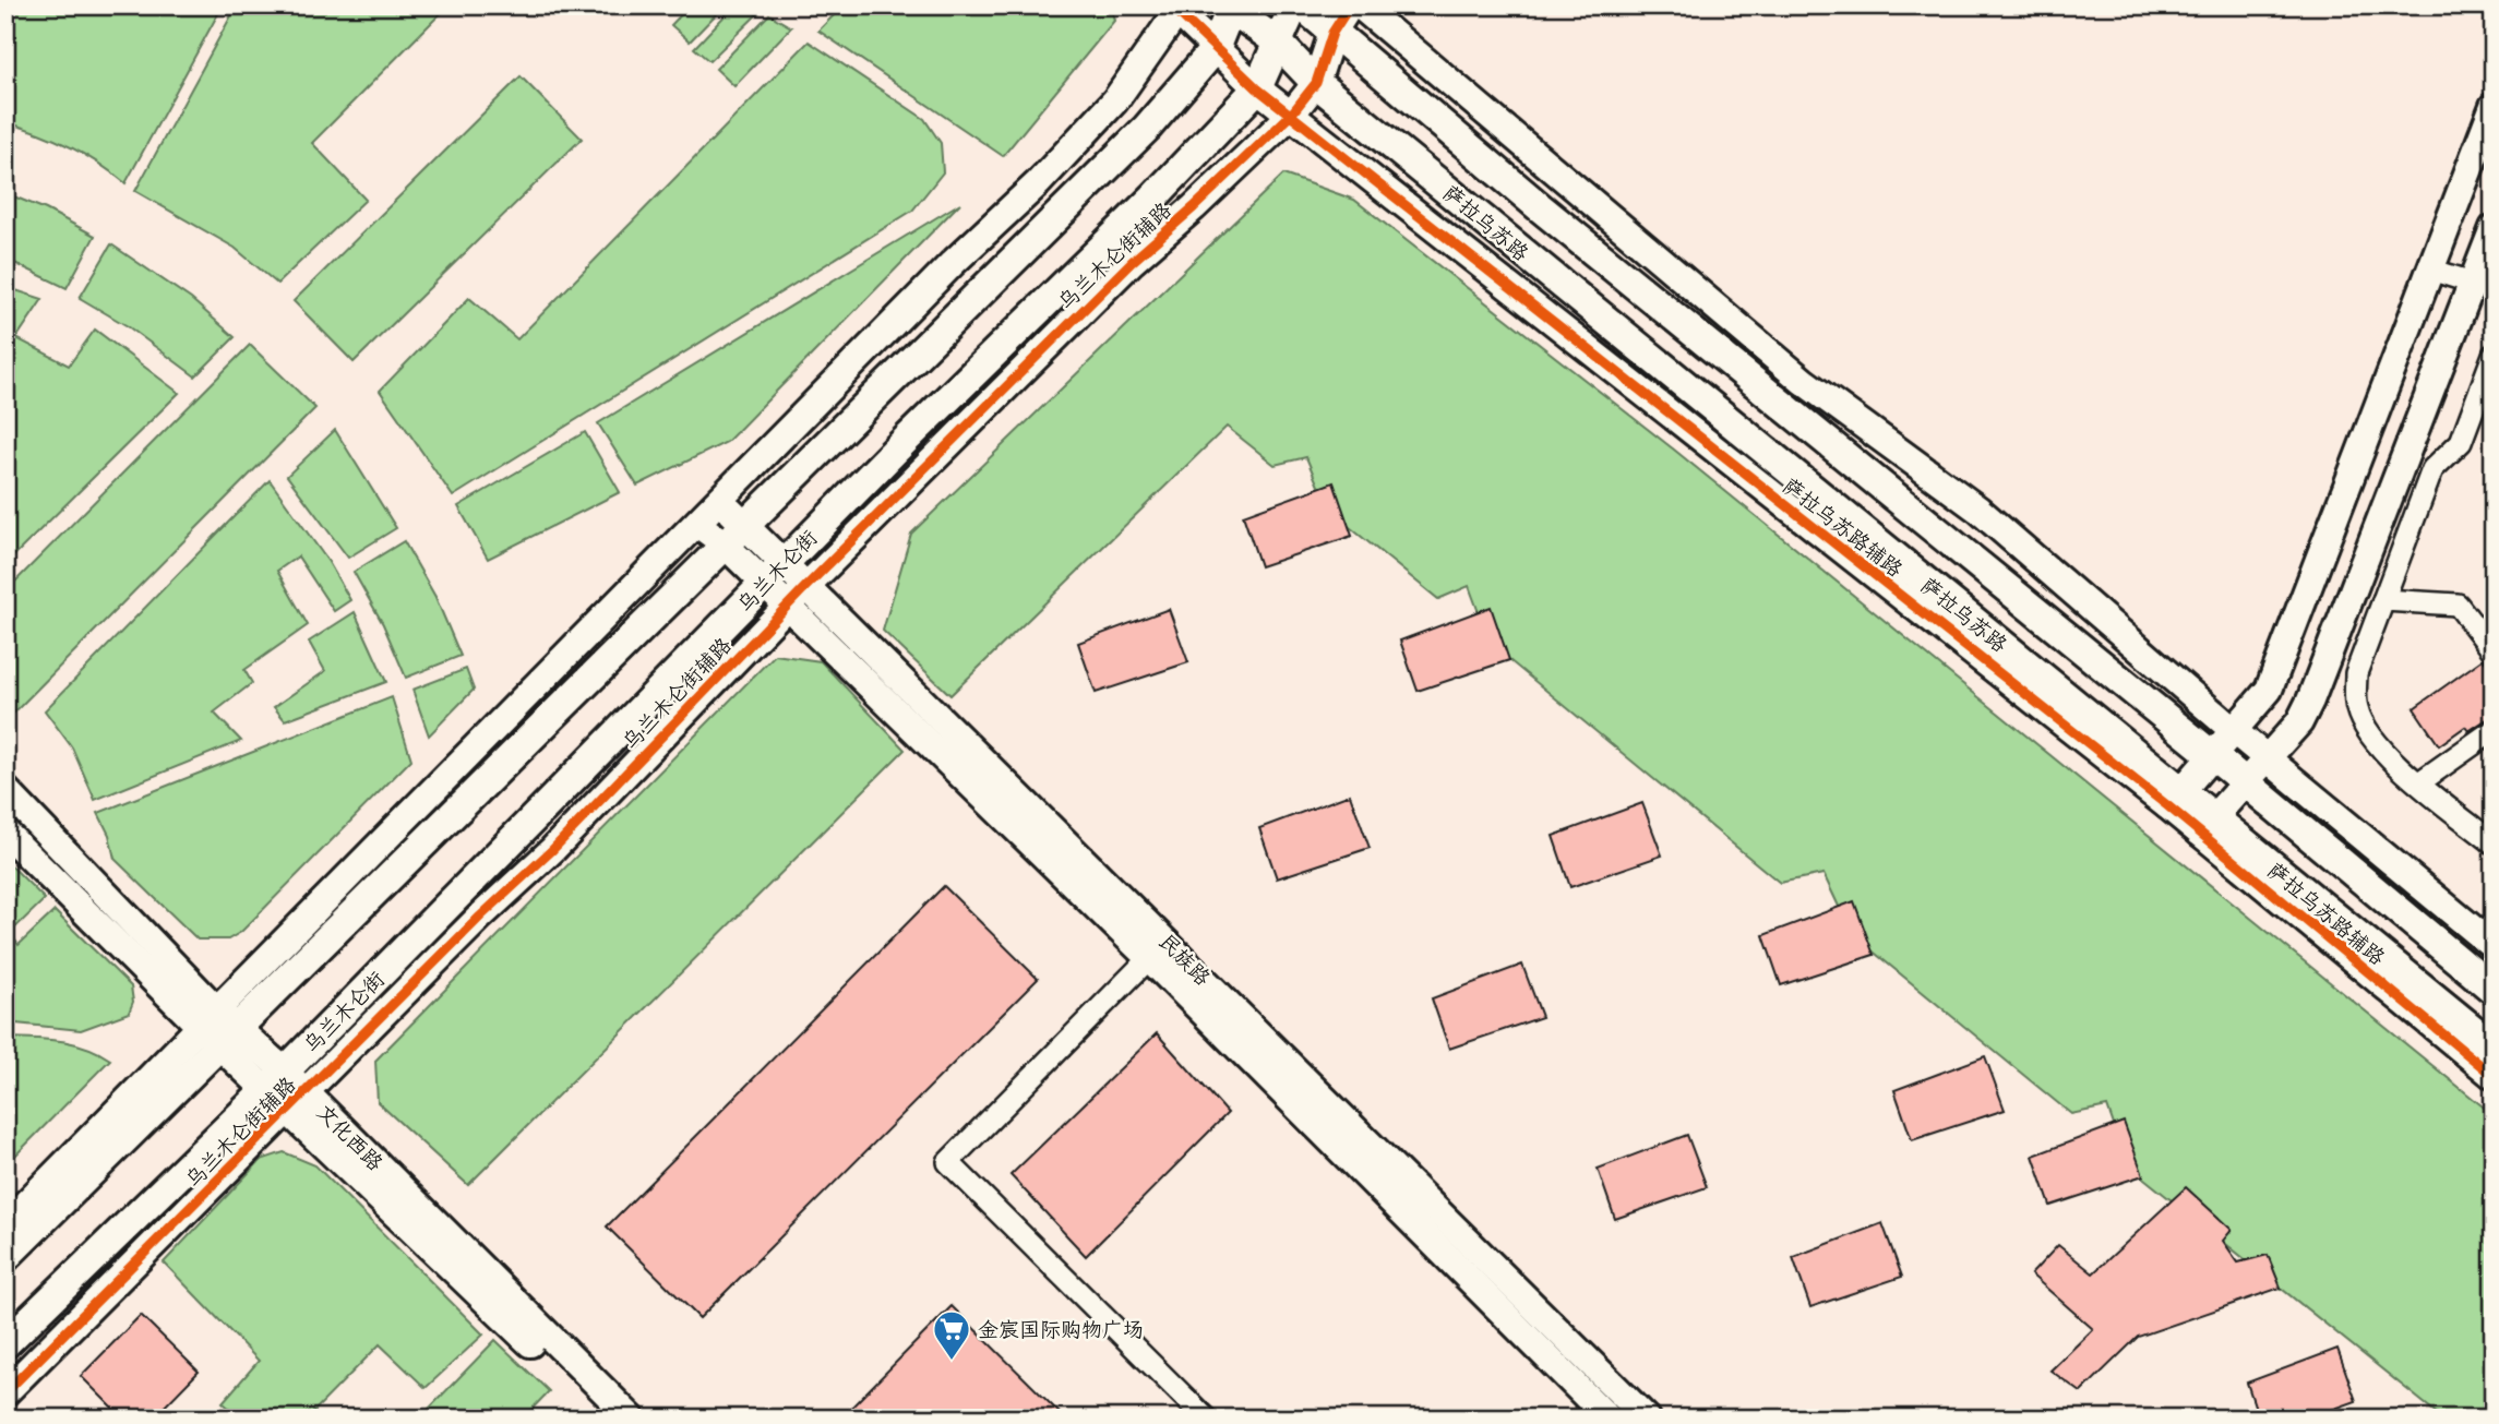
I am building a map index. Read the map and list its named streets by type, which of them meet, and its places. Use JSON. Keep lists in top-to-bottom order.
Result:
{
  "streets": {
    "main road": ["萨拉乌苏路", "乌兰木仑街"],
    "street": [
      "乌兰木仑街辅路",
      "萨拉乌苏路辅路",
      "民族路",
      "文化西路"
    ]
  },
  "crossings": [
    ["萨拉乌苏路", "乌兰木仑街辅路"],
    ["萨拉乌苏路", "萨拉乌苏路辅路"],
    ["萨拉乌苏路", "乌兰木仑街"],
    ["乌兰木仑街辅路", "萨拉乌苏路辅路"],
    ["乌兰木仑街辅路", "民族路"],
    ["乌兰木仑街辅路", "文化西路"],
    ["萨拉乌苏路辅路", "乌兰木仑街"],
    ["乌兰木仑街", "民族路"],
    ["乌兰木仑街", "文化西路"]
  ],
  "places": {
    "supermarket": ["金宸国际购物广场"]
  }
}
